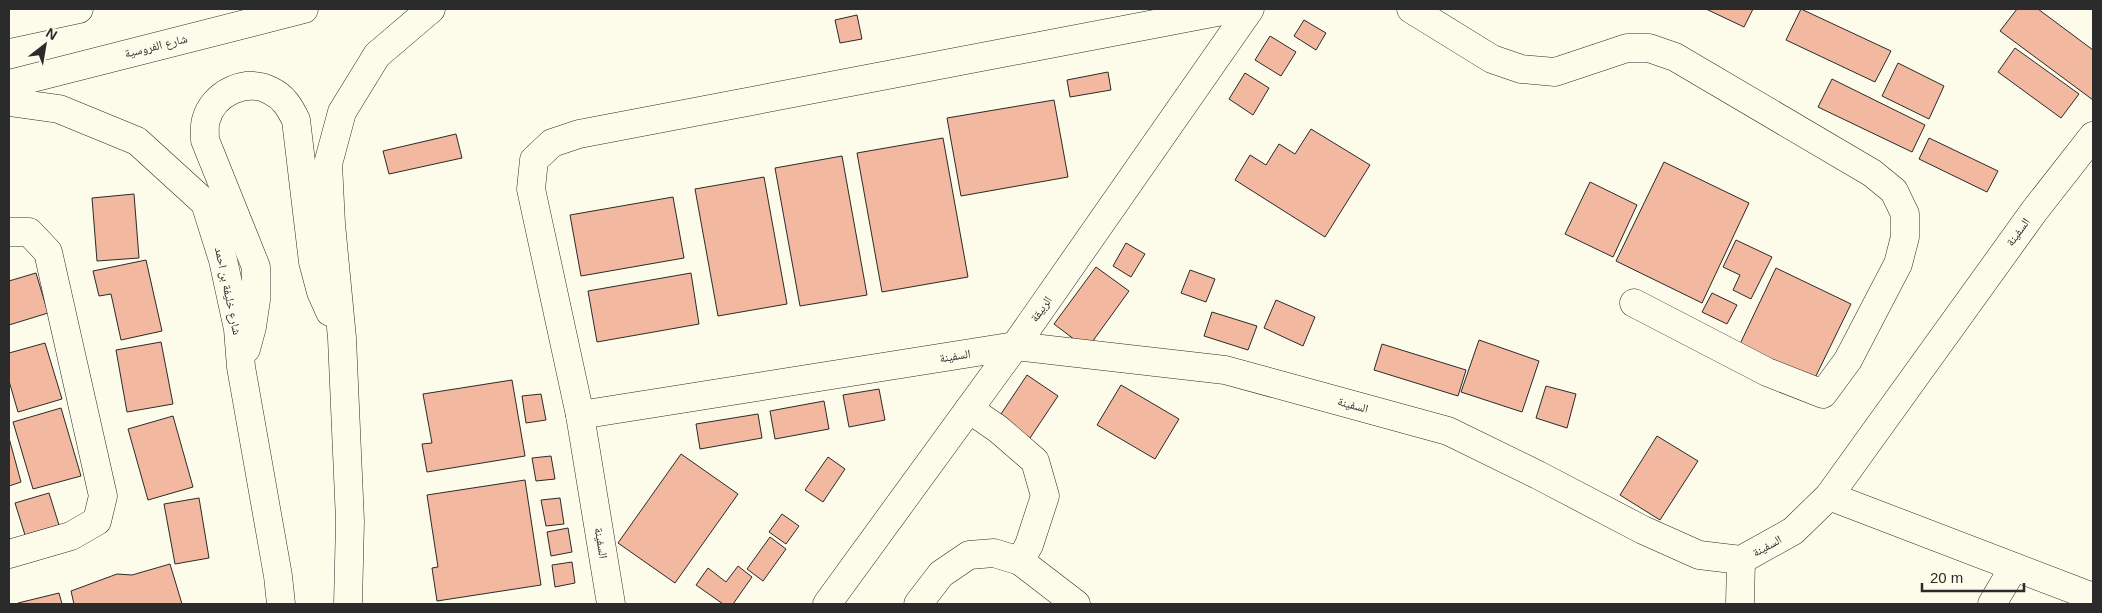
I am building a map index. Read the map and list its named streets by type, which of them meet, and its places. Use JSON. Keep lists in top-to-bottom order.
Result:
{
  "streets": {
    "main road": [
      "شارع الفروسية",
      "السفينة",
      "شارع خليفة بن احمد",
      "الربيقة"
    ]
  },
  "crossings": [
    ["السفينة", "الربيقة"]
  ],
  "scale_bar": "20 m",
  "north": "top right"
}
